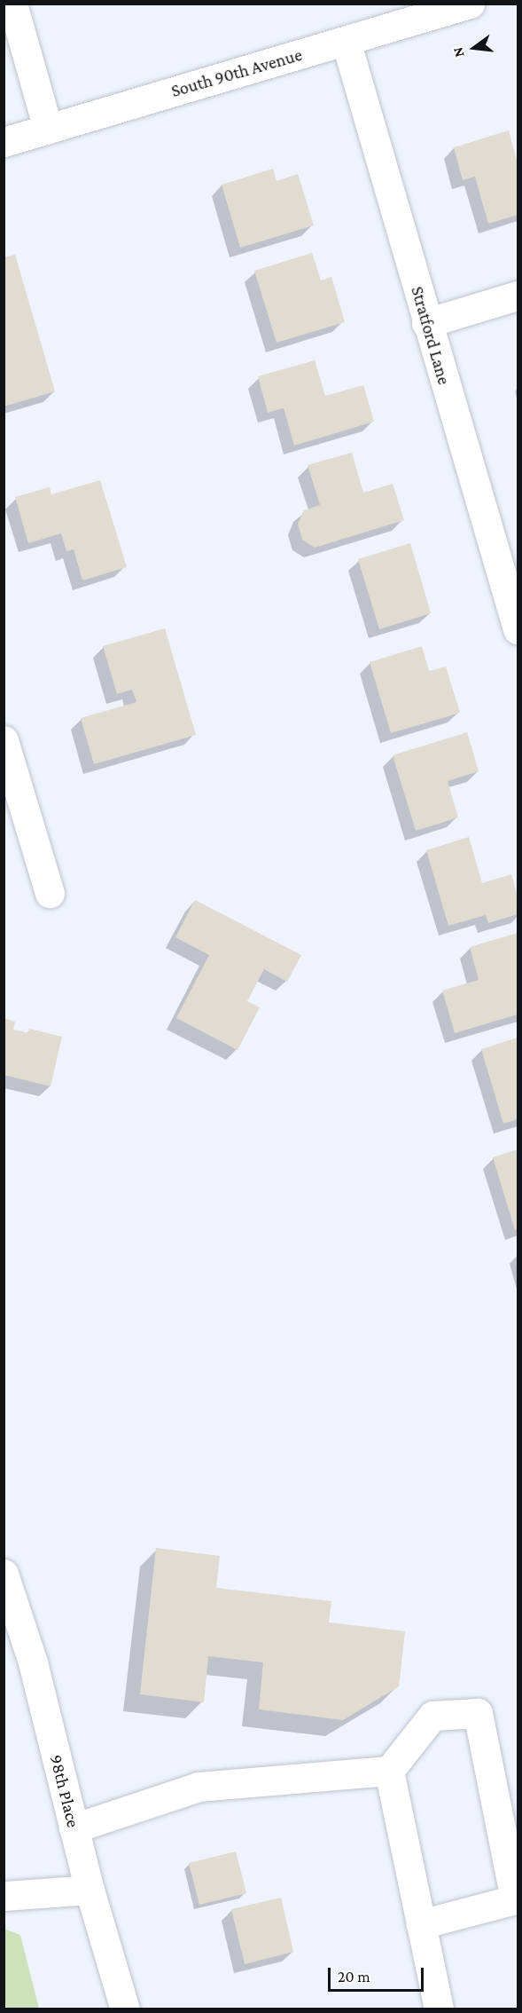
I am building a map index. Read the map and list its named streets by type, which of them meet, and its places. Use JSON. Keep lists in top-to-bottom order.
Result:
{
  "streets": {
    "street": ["South 90th Avenue", "Stratford Lane", "98th Place"]
  },
  "crossings": [
    ["South 90th Avenue", "Stratford Lane"]
  ],
  "scale_bar": "20 m",
  "north": "left"
}
